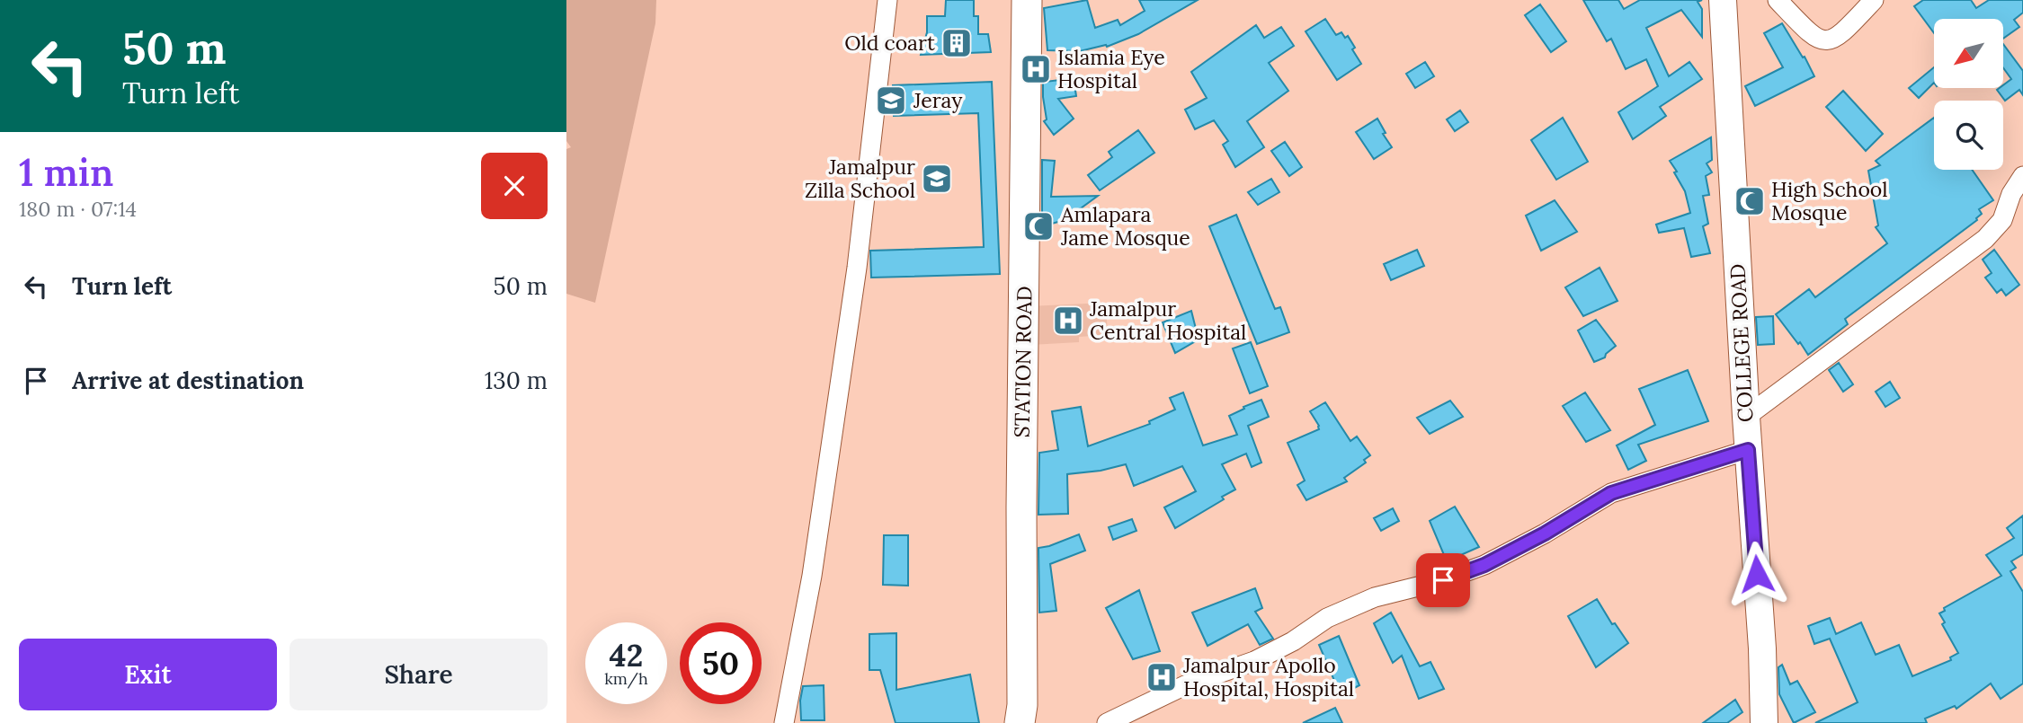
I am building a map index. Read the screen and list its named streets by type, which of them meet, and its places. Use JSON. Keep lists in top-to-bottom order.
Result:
{
  "streets": {
    "main road": ["COLLEGE ROAD", "STATION ROAD"]
  },
  "places": {
    "building": ["Old coart"],
    "hospital": ["Islamia Eye Hospital", "Jamalpur Central Hospital", "Jamalpur Apollo Hospital, Hospital"],
    "school or university": ["Jeray", "Jamalpur Zilla School"],
    "mosque": ["High School Mosque", "Amlapara Jame Mosque"]
  },
  "north": "bottom left",
  "page": {
    "turn": ["50 m", "Turn left"],
    "heading": ["1 min", "180 m · 07:14"],
    "list": [
      {
        "name": "Turn left",
        "value": "50 m"
      },
      {
        "name": "Arrive at destination",
        "value": "130 m"
      }
    ],
    "speed": "42 km/h",
    "limit": "50",
    "buttons": ["Exit", "Share"]
  }
}
